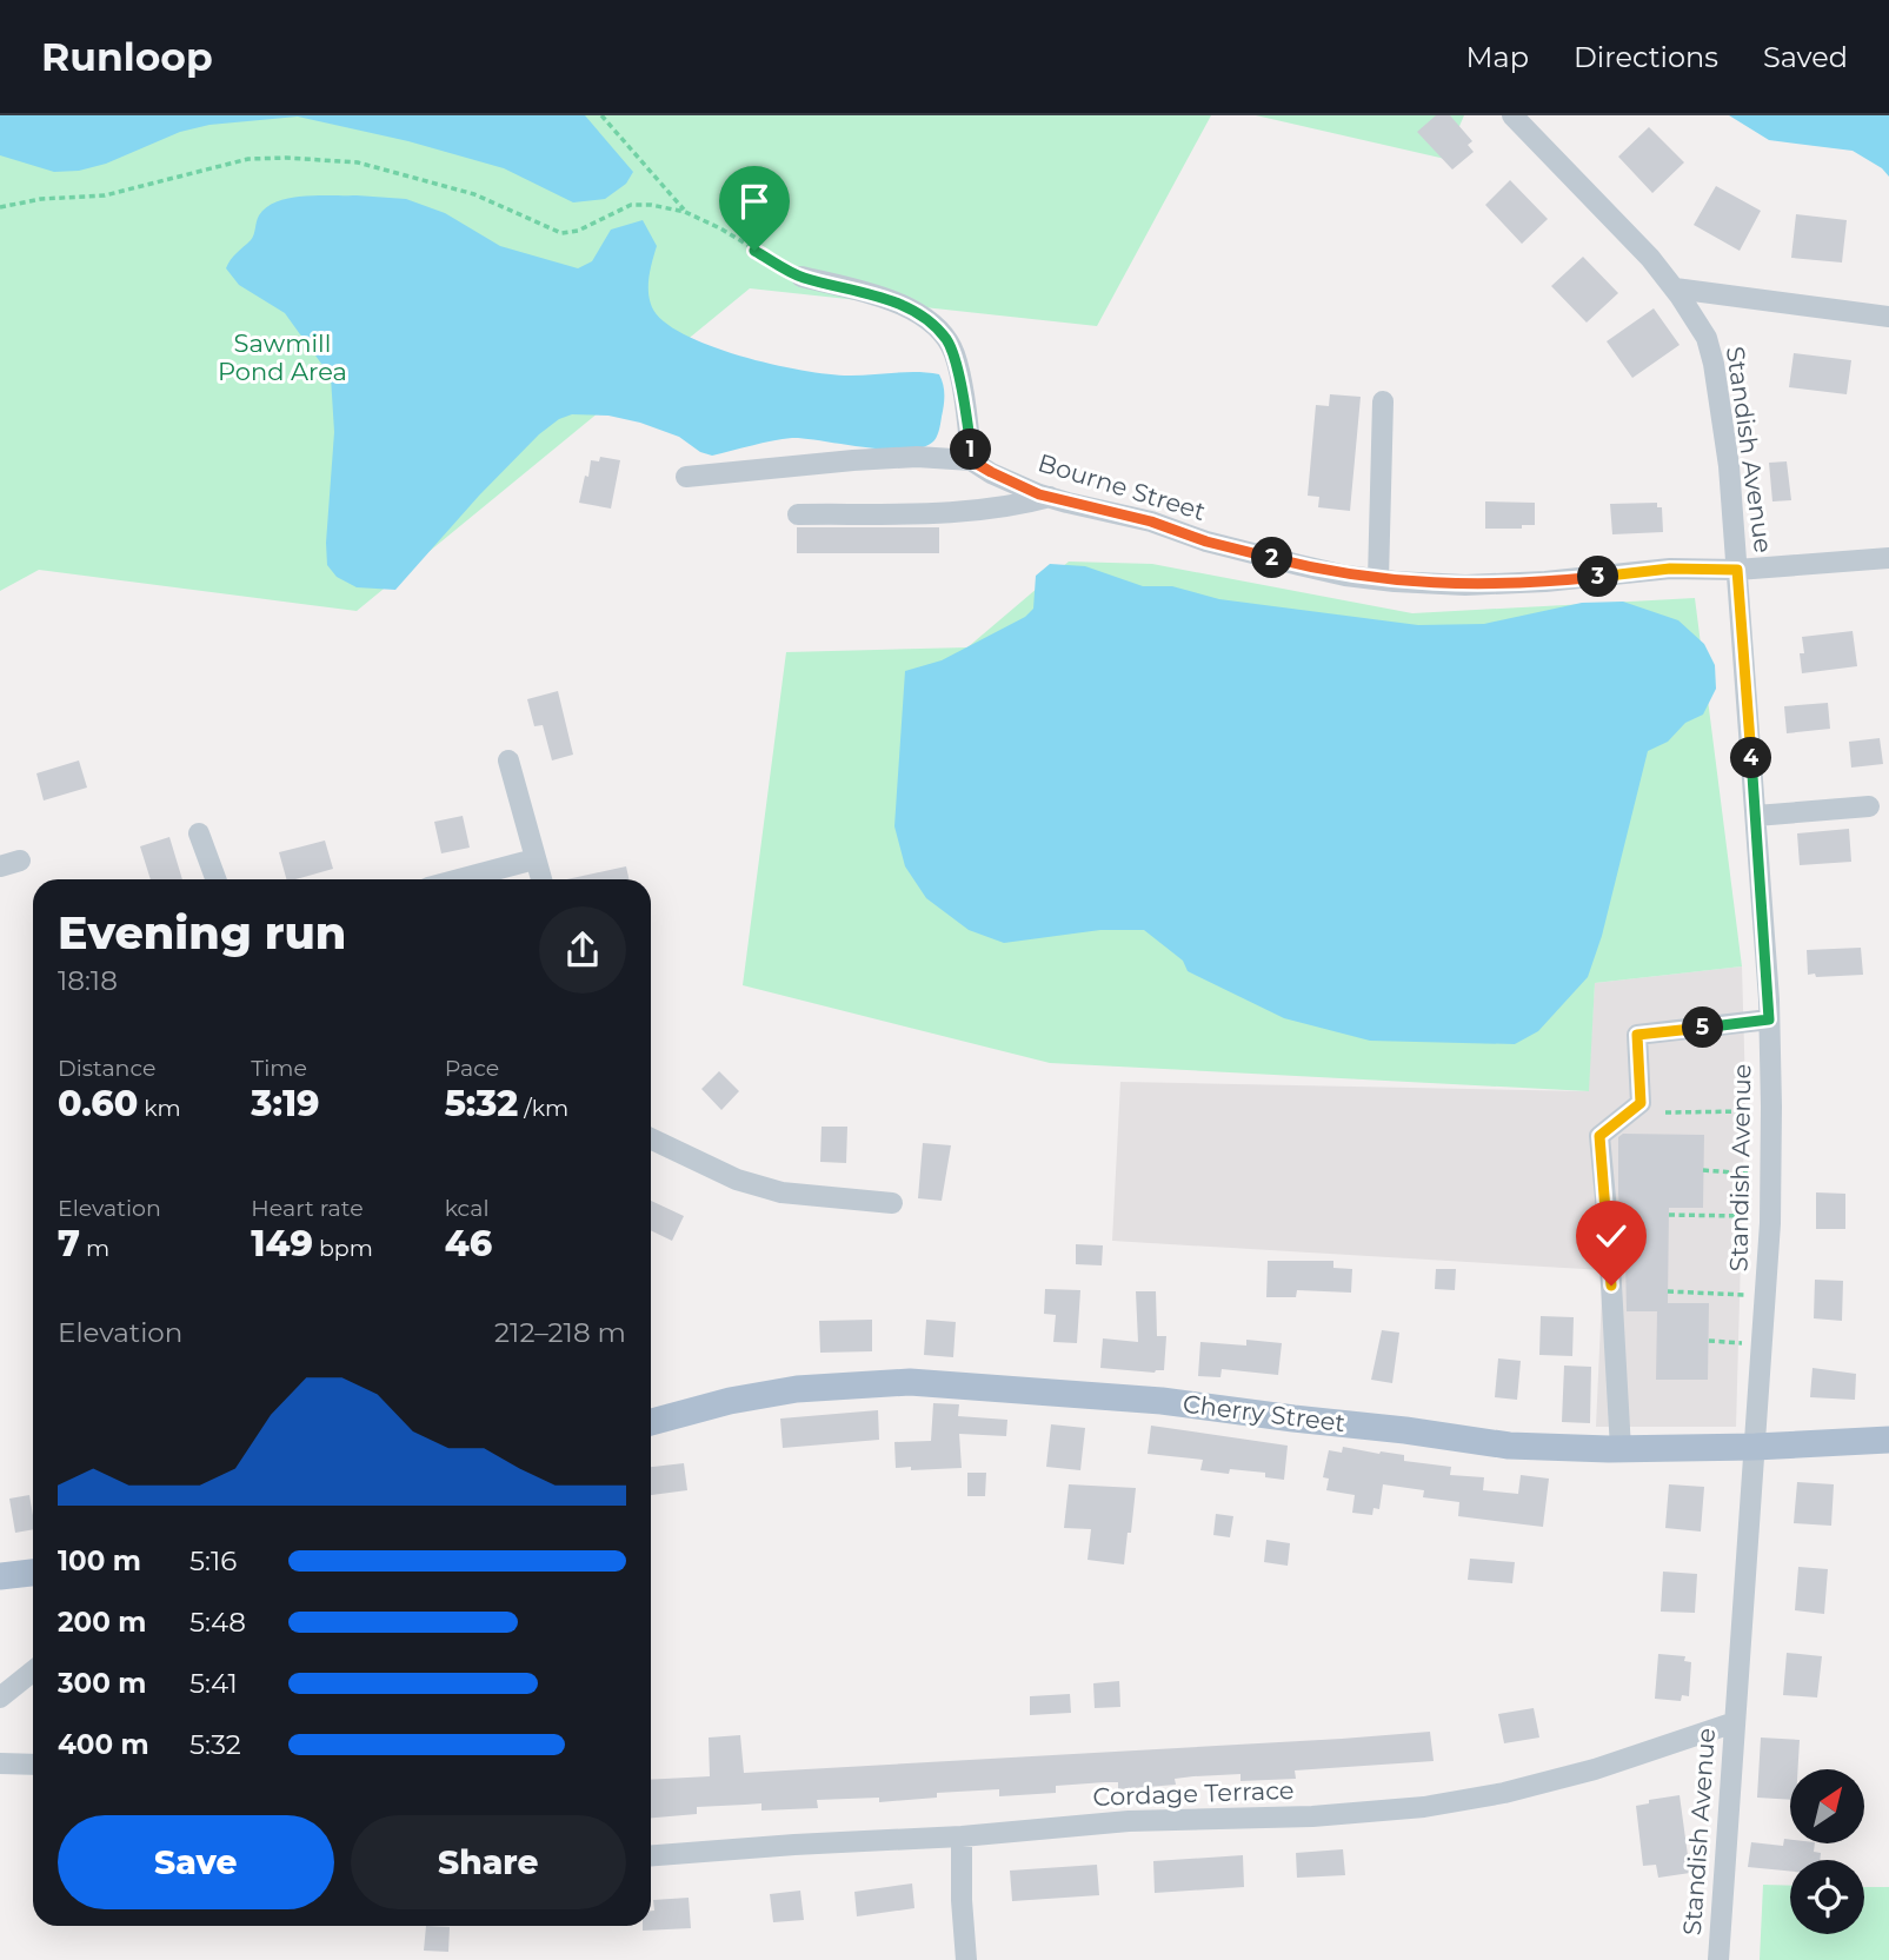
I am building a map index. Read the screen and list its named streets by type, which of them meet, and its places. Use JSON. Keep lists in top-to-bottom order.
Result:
{
  "streets": {
    "main road": ["Cherry Street"],
    "street": ["Standish Avenue", "Bourne Street", "Cordage Terrace"]
  },
  "crossings": [
    ["Standish Avenue", "Bourne Street"],
    ["Standish Avenue", "Cherry Street"],
    ["Standish Avenue", "Cordage Terrace"]
  ],
  "parks": ["Sawmill Pond Area"],
  "north": "top right",
  "page": {
    "header": "Runloop",
    "nav": ["Map", "Directions", "Saved"],
    "pins": [
      "1",
      "2",
      "3",
      "4",
      "5"
    ],
    "heading": ["Evening run", "18:18"],
    "stats": [
      ["Distance", "0.60 km"],
      ["Time", "3:19"],
      ["Pace", "5:32 /km"],
      ["Elevation", "7 m"],
      ["Heart rate", "149 bpm"],
      ["kcal", "46"]
    ],
    "chart": ["Elevation", "212–218 m"],
    "list": [
      {
        "name": "100 m",
        "note": "5:16"
      },
      {
        "name": "200 m",
        "note": "5:48"
      },
      {
        "name": "300 m",
        "note": "5:41"
      },
      {
        "name": "400 m",
        "note": "5:32"
      }
    ],
    "buttons": ["Save", "Share"]
  }
}
